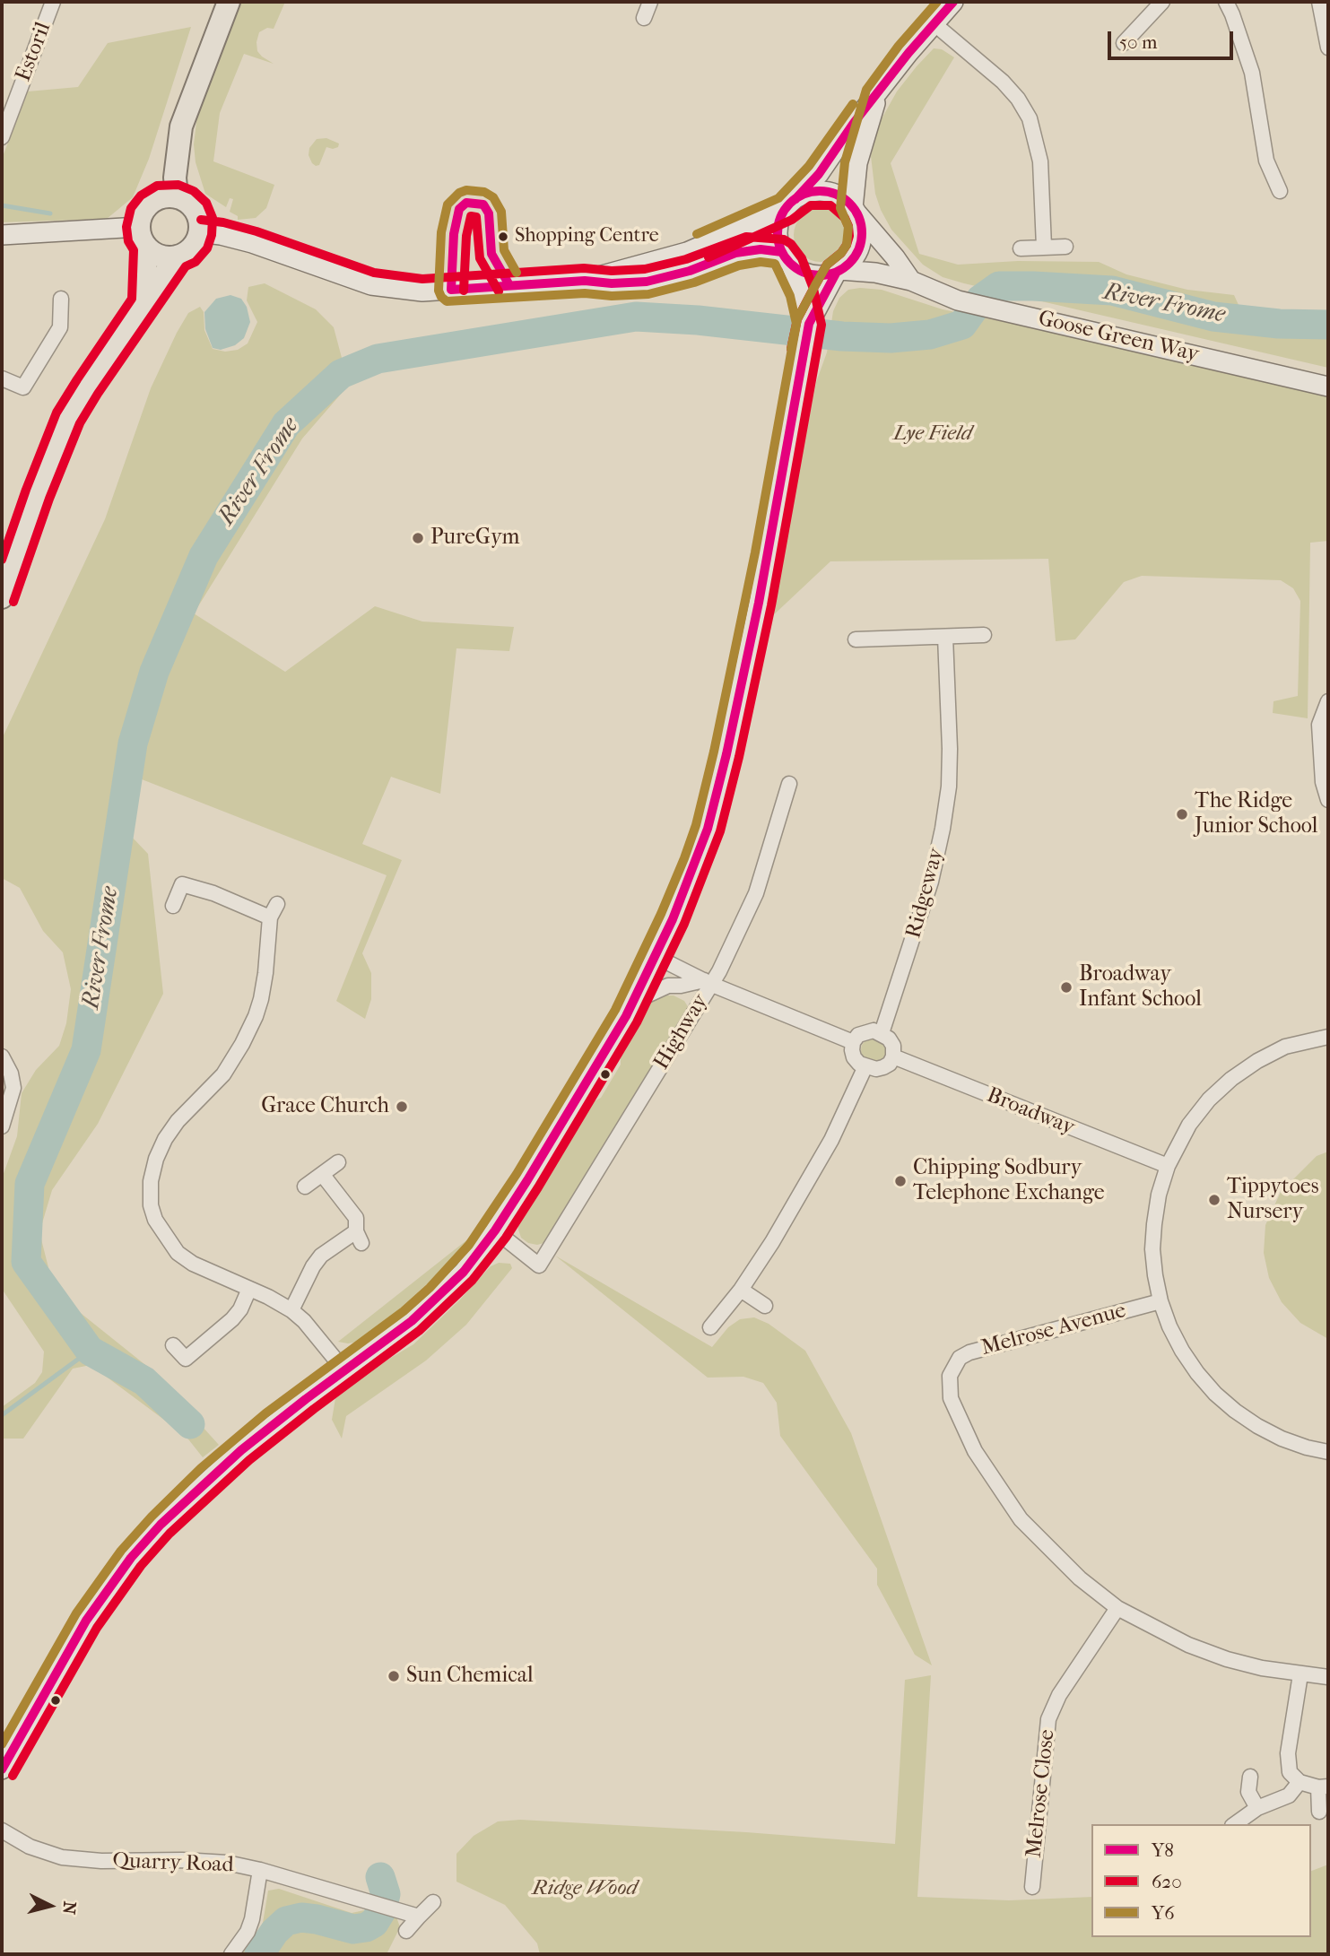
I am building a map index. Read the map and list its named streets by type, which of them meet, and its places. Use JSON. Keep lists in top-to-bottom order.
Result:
{
  "streets": {
    "main road": ["Goose Green Way"],
    "street": [
      "Estoril",
      "Ridgeway",
      "Highway",
      "Broadway",
      "Melrose Avenue",
      "Melrose Close",
      "Quarry Road"
    ]
  },
  "crossings": [
    ["Ridgeway", "Broadway"],
    ["Melrose Avenue", "Melrose Close"]
  ],
  "water": ["River Frome"],
  "parks": ["Lye Field", "Ridge Wood"],
  "places": [
    "Shopping Centre",
    "PureGym",
    "The Ridge Junior School",
    "Broadway Infant School",
    "Grace Church",
    "Chipping Sodbury Telephone Exchange",
    "Tippytoes Nursery",
    "Sun Chemical"
  ],
  "lines": ["transit line Y8", "transit line Y6", "transit line 620"],
  "legend": ["Y8", "620", "Y6"],
  "scale_bar": "50 m",
  "north": "right"
}
